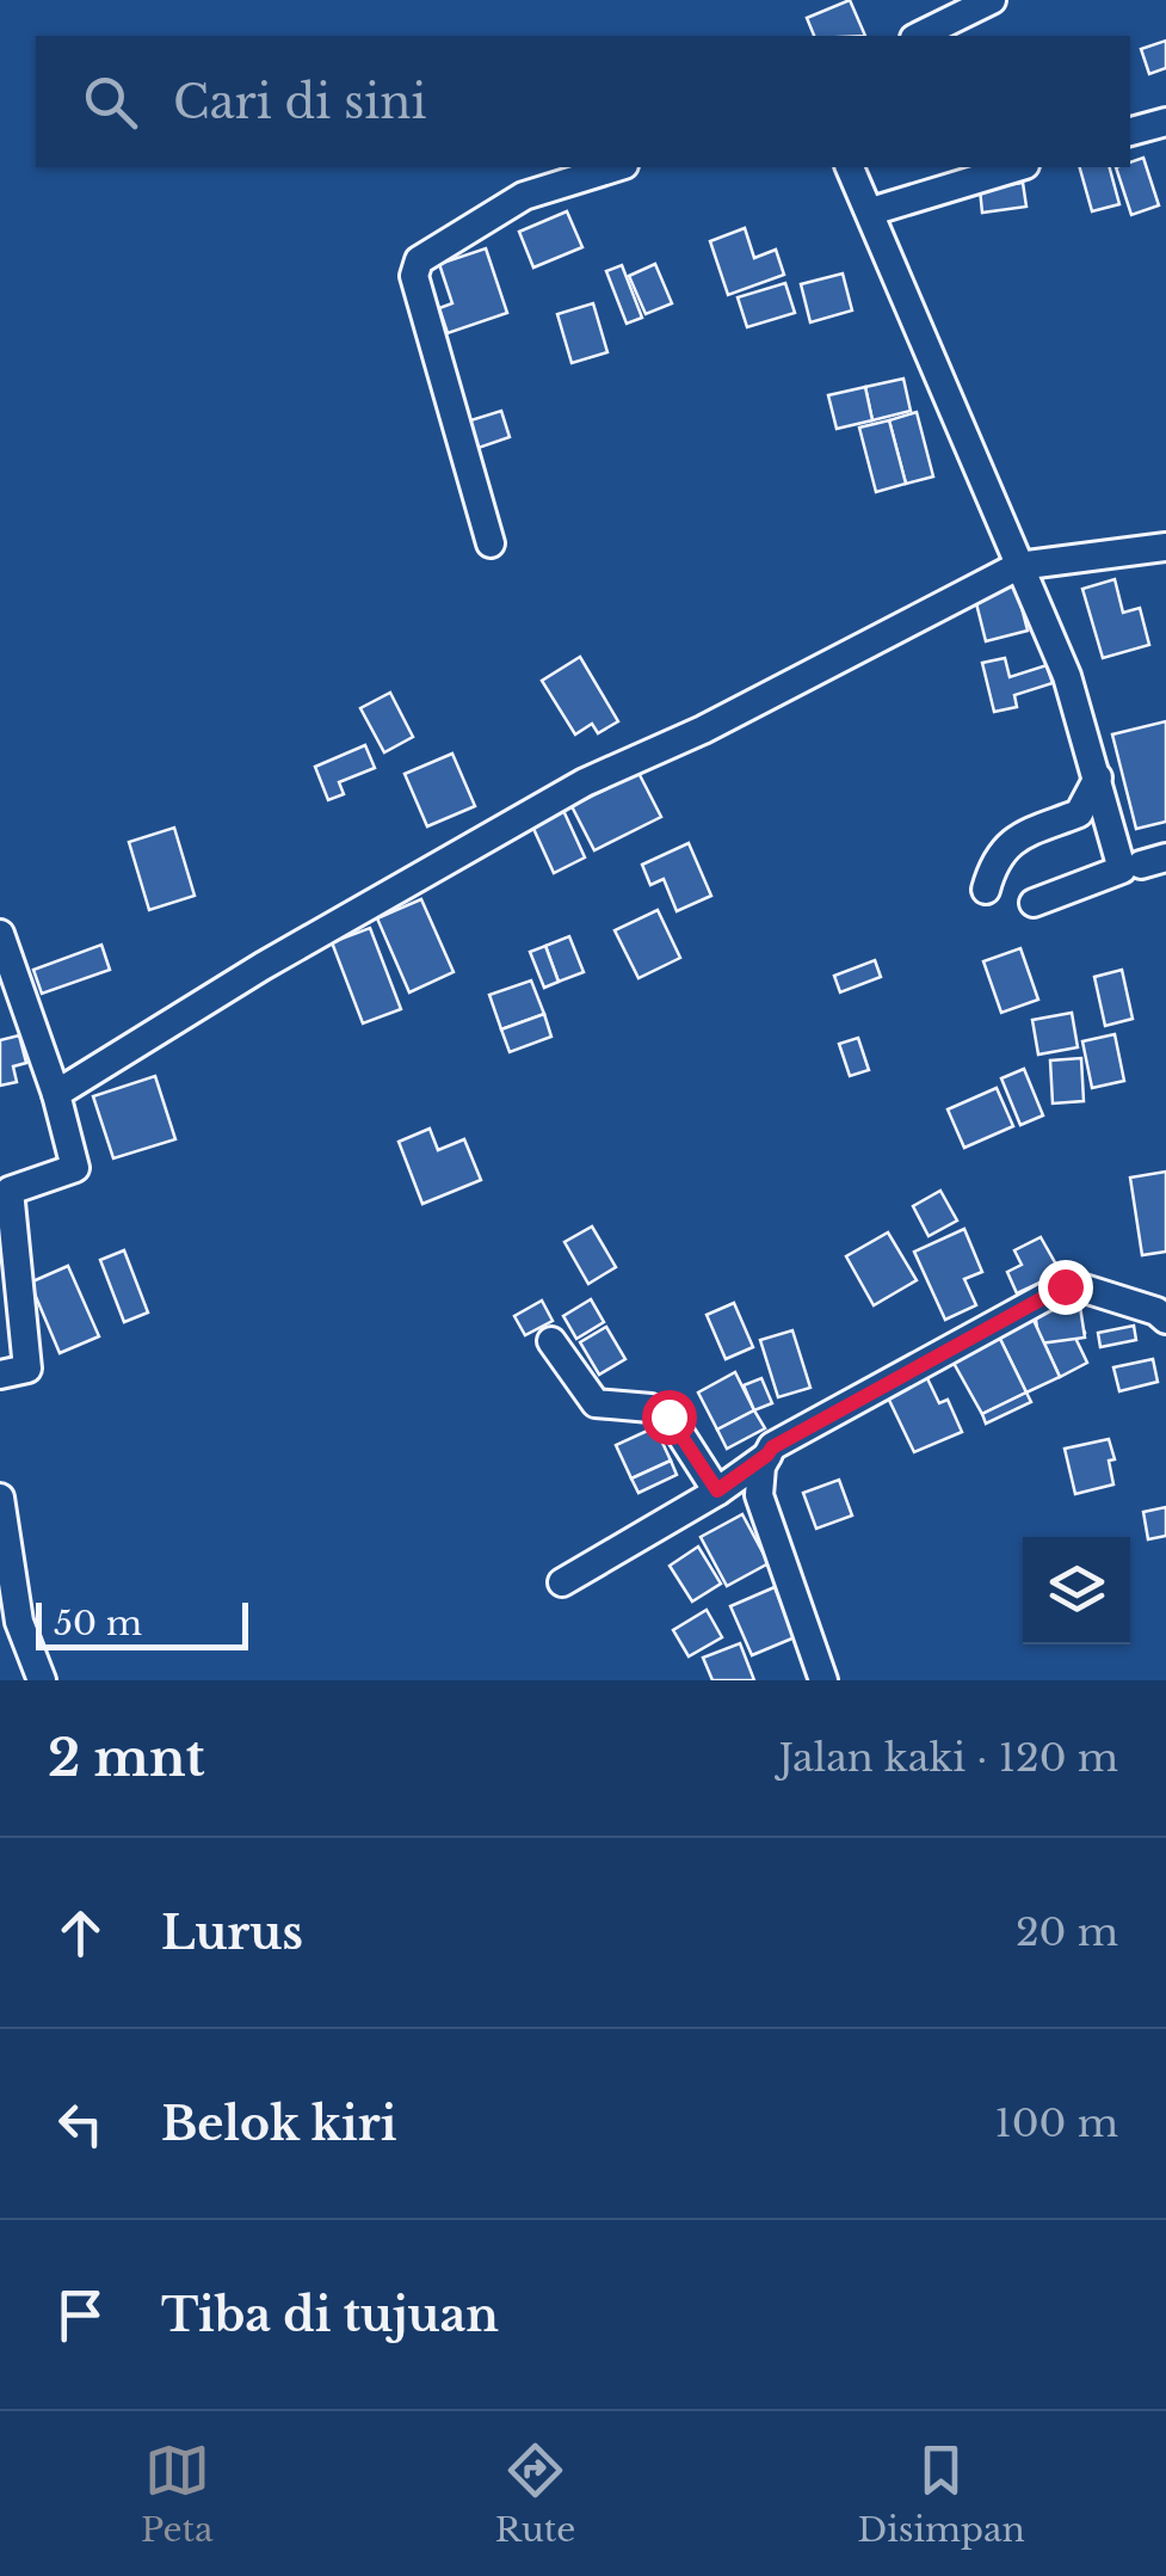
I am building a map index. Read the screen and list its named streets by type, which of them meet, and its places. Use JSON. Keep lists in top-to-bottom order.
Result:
{
  "scale_bar": "50 m",
  "page": {
    "search": "Cari di sini",
    "scale": "50 m",
    "heading": ["2 mnt", "Jalan kaki · 120 m"],
    "list": [
      ["Lurus", "20 m"],
      ["Belok kiri", "100 m"],
      "Tiba di tujuan"
    ],
    "nav": ["Peta", "Rute", "Disimpan"]
  }
}
